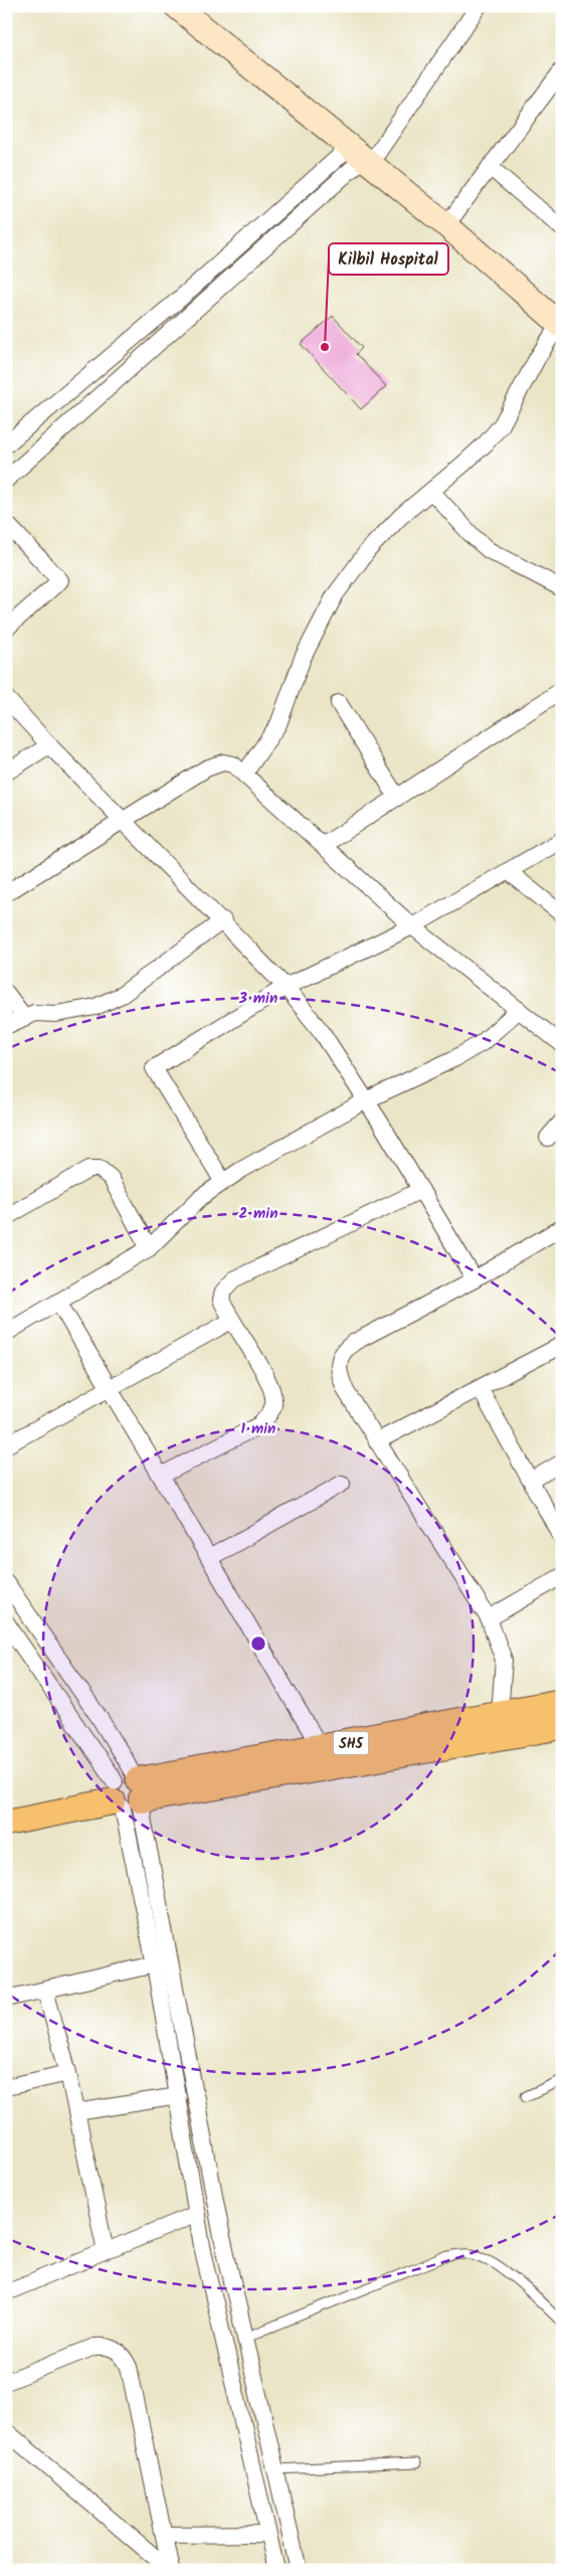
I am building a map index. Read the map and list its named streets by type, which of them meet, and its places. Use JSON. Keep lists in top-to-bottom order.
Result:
{
  "streets": {
    "main road": ["SH5"]
  },
  "places": ["Kilbil Hospital"],
  "rings": ["3 min", "2 min", "1 min"]
}
